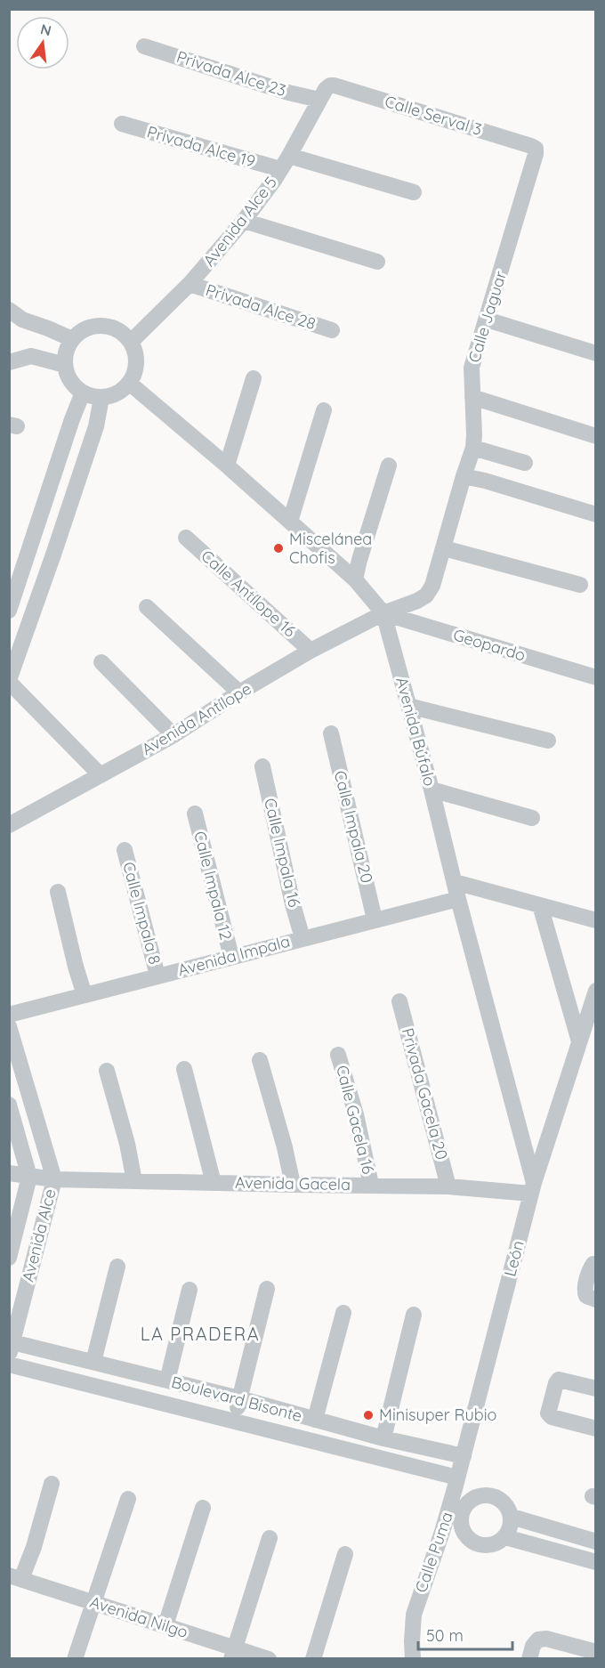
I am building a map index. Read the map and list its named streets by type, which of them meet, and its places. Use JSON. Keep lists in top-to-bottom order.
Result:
{
  "streets": {
    "street": [
      "Privada Alce 23",
      "Calle Serval 3",
      "Privada Alce 19",
      "Avenida Alce 5",
      "Privada Alce 28",
      "Calle Jaguar",
      "Calle Antílope 16",
      "Geopardo",
      "Avenida Antílope",
      "Avenida Búfalo",
      "Calle Impala 20",
      "Calle Impala 16",
      "Calle Impala 12",
      "Calle Impala 8",
      "Avenida Impala",
      "Privada Gacela 20",
      "Calle Gacela 16",
      "Avenida Gacela",
      "Avenida Alce",
      "León",
      "Boulevard Bisonte",
      "Calle Puma",
      "Avenida Nilgo"
    ]
  },
  "crossings": [
    ["Privada Alce 23", "Avenida Alce 5"],
    ["Calle Serval 3", "Avenida Alce 5"],
    ["Calle Serval 3", "Calle Jaguar"],
    ["Privada Alce 19", "Avenida Alce 5"],
    ["Avenida Alce 5", "Privada Alce 28"],
    ["Avenida Alce 5", "Avenida Búfalo"],
    ["Calle Jaguar", "Geopardo"],
    ["Calle Jaguar", "Avenida Antílope"],
    ["Calle Jaguar", "Avenida Búfalo"],
    ["Calle Antílope 16", "Avenida Antílope"],
    ["Geopardo", "Avenida Antílope"],
    ["Geopardo", "Avenida Búfalo"],
    ["Avenida Antílope", "Avenida Búfalo"],
    ["Avenida Búfalo", "Avenida Impala"],
    ["Avenida Búfalo", "Avenida Gacela"],
    ["Avenida Búfalo", "León"],
    ["Calle Impala 20", "Avenida Impala"],
    ["Calle Impala 16", "Avenida Impala"],
    ["Calle Impala 12", "Avenida Impala"],
    ["Calle Impala 8", "Avenida Impala"],
    ["Privada Gacela 20", "Avenida Gacela"],
    ["Calle Gacela 16", "Avenida Gacela"],
    ["Avenida Gacela", "Avenida Alce"],
    ["Avenida Gacela", "León"],
    ["Avenida Alce", "Boulevard Bisonte"],
    ["León", "Boulevard Bisonte"],
    ["León", "Calle Puma"],
    ["Boulevard Bisonte", "Calle Puma"]
  ],
  "districts": ["LA PRADERA"],
  "places": ["Miscelánea Chofis", "Minisuper Rubio"],
  "scale_bar": "50 m",
  "north": "top"
}
